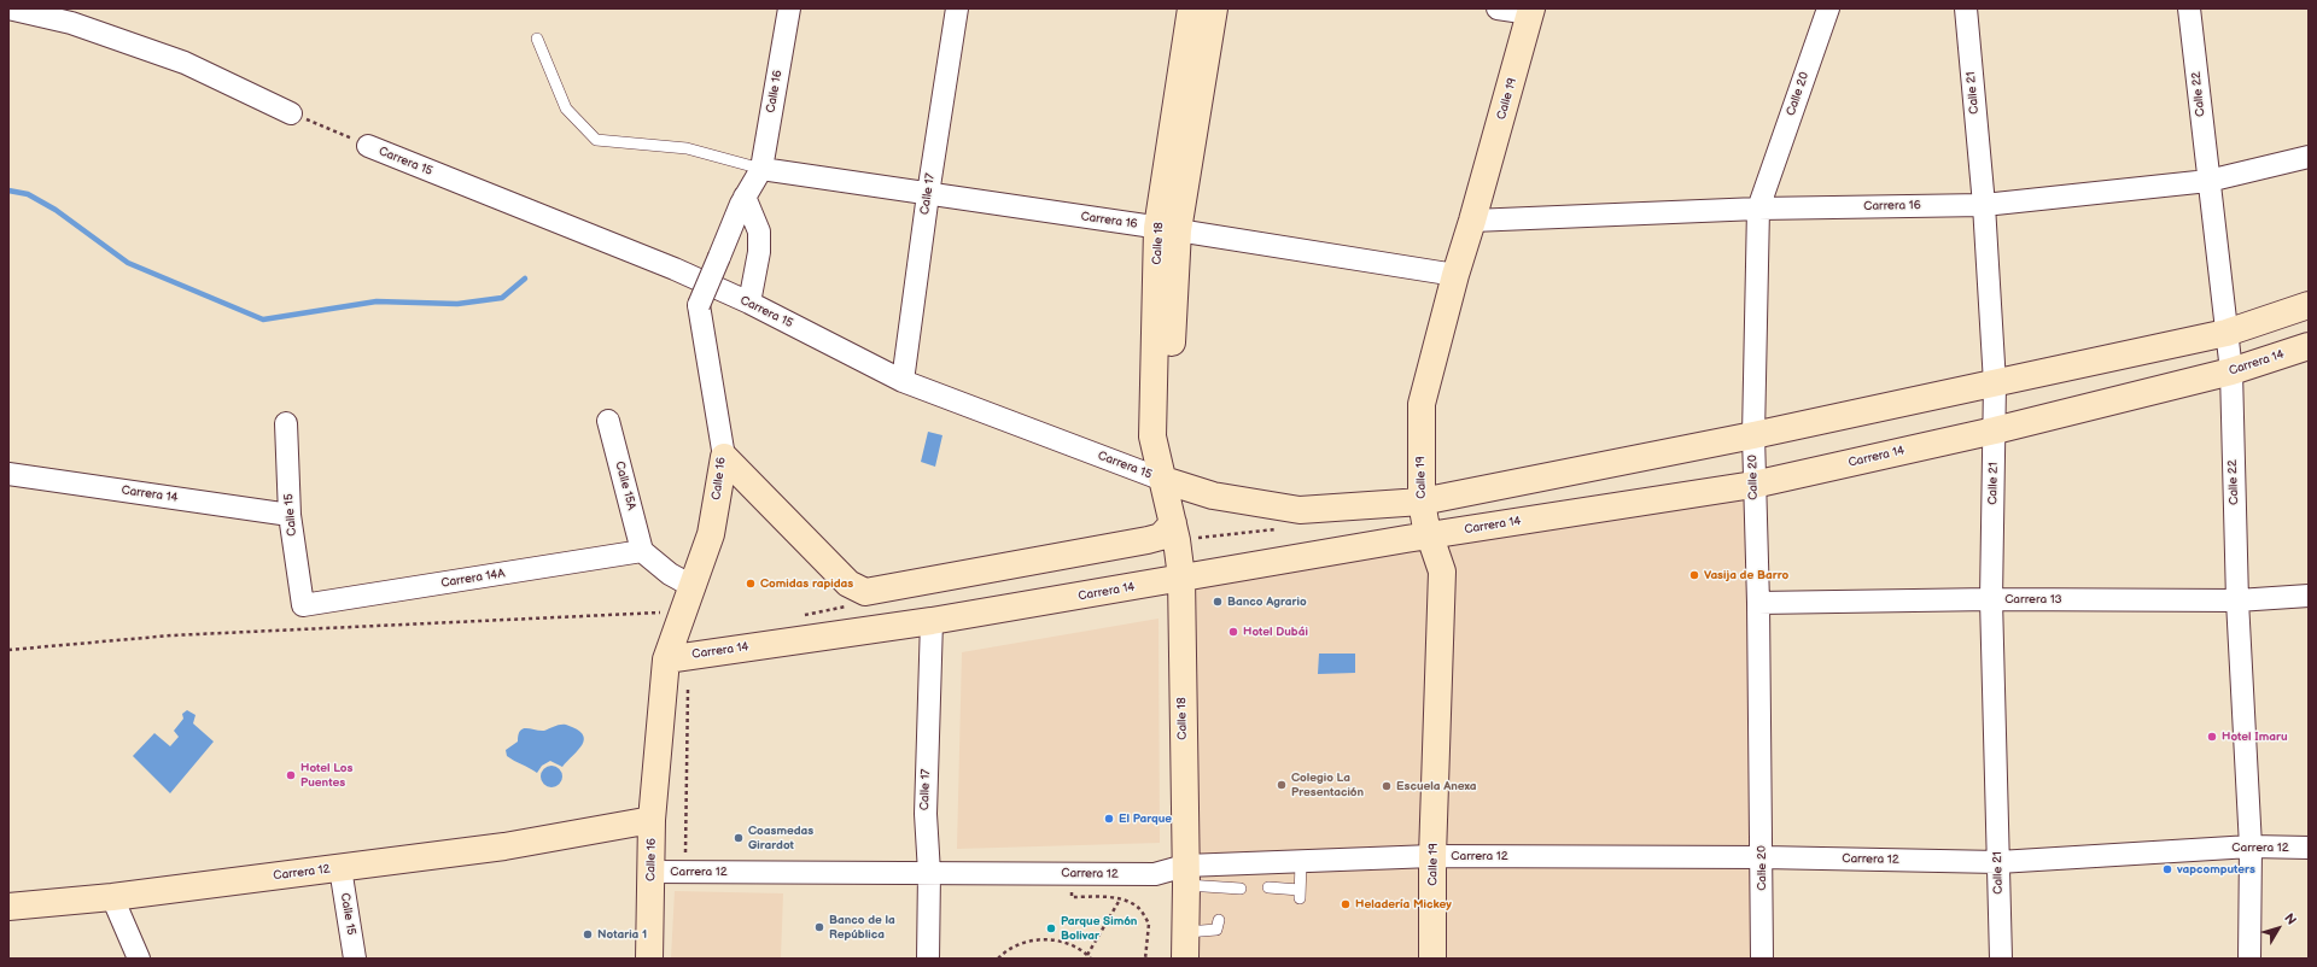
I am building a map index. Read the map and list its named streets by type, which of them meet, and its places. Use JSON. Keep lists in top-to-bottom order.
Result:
{
  "streets": {
    "street": [
      "Calle 16",
      "Calle 21",
      "Calle 20",
      "Calle 22",
      "Calle 19",
      "Carrera 15",
      "Calle 17",
      "Carrera 16",
      "Calle 18",
      "Carrera 14",
      "Calle 15A",
      "Calle 15",
      "Carrera 14A",
      "Carrera 13",
      "Carrera 12"
    ]
  },
  "crossings": [
    ["Calle 16", "Carrera 16"],
    ["Calle 16", "Carrera 14"],
    ["Calle 16", "Carrera 12"],
    ["Calle 21", "Carrera 16"],
    ["Calle 21", "Carrera 14"],
    ["Calle 21", "Carrera 13"],
    ["Calle 21", "Carrera 12"],
    ["Calle 20", "Carrera 16"],
    ["Calle 20", "Carrera 14"],
    ["Calle 20", "Carrera 13"],
    ["Calle 20", "Carrera 12"],
    ["Calle 22", "Carrera 16"],
    ["Calle 22", "Carrera 14"],
    ["Calle 22", "Carrera 13"],
    ["Calle 22", "Carrera 12"],
    ["Calle 19", "Carrera 16"],
    ["Calle 19", "Carrera 14"],
    ["Calle 19", "Carrera 12"],
    ["Carrera 15", "Calle 17"],
    ["Carrera 15", "Calle 18"],
    ["Calle 17", "Carrera 16"],
    ["Calle 17", "Carrera 14"],
    ["Calle 17", "Carrera 12"],
    ["Carrera 16", "Calle 18"],
    ["Calle 18", "Carrera 14"],
    ["Calle 18", "Carrera 12"],
    ["Carrera 14", "Calle 15"],
    ["Calle 15A", "Carrera 14A"],
    ["Calle 15", "Carrera 14A"],
    ["Calle 15", "Carrera 12"]
  ],
  "places": [
    "Vasija de Barro",
    "Comidas rapidas",
    "Banco Agrario",
    "Hotel Dubái",
    "Hotel Imaru",
    "Hotel Los Puentes",
    "Colegio La Presentación",
    "Escuela Anexa",
    "El Parque",
    "Coasmedas Girardot",
    "vapcomputers",
    "Heladería Mickey",
    "Banco de la República",
    "Parque Simón Bolivar",
    "Notaria 1"
  ],
  "north": "top right"
}
